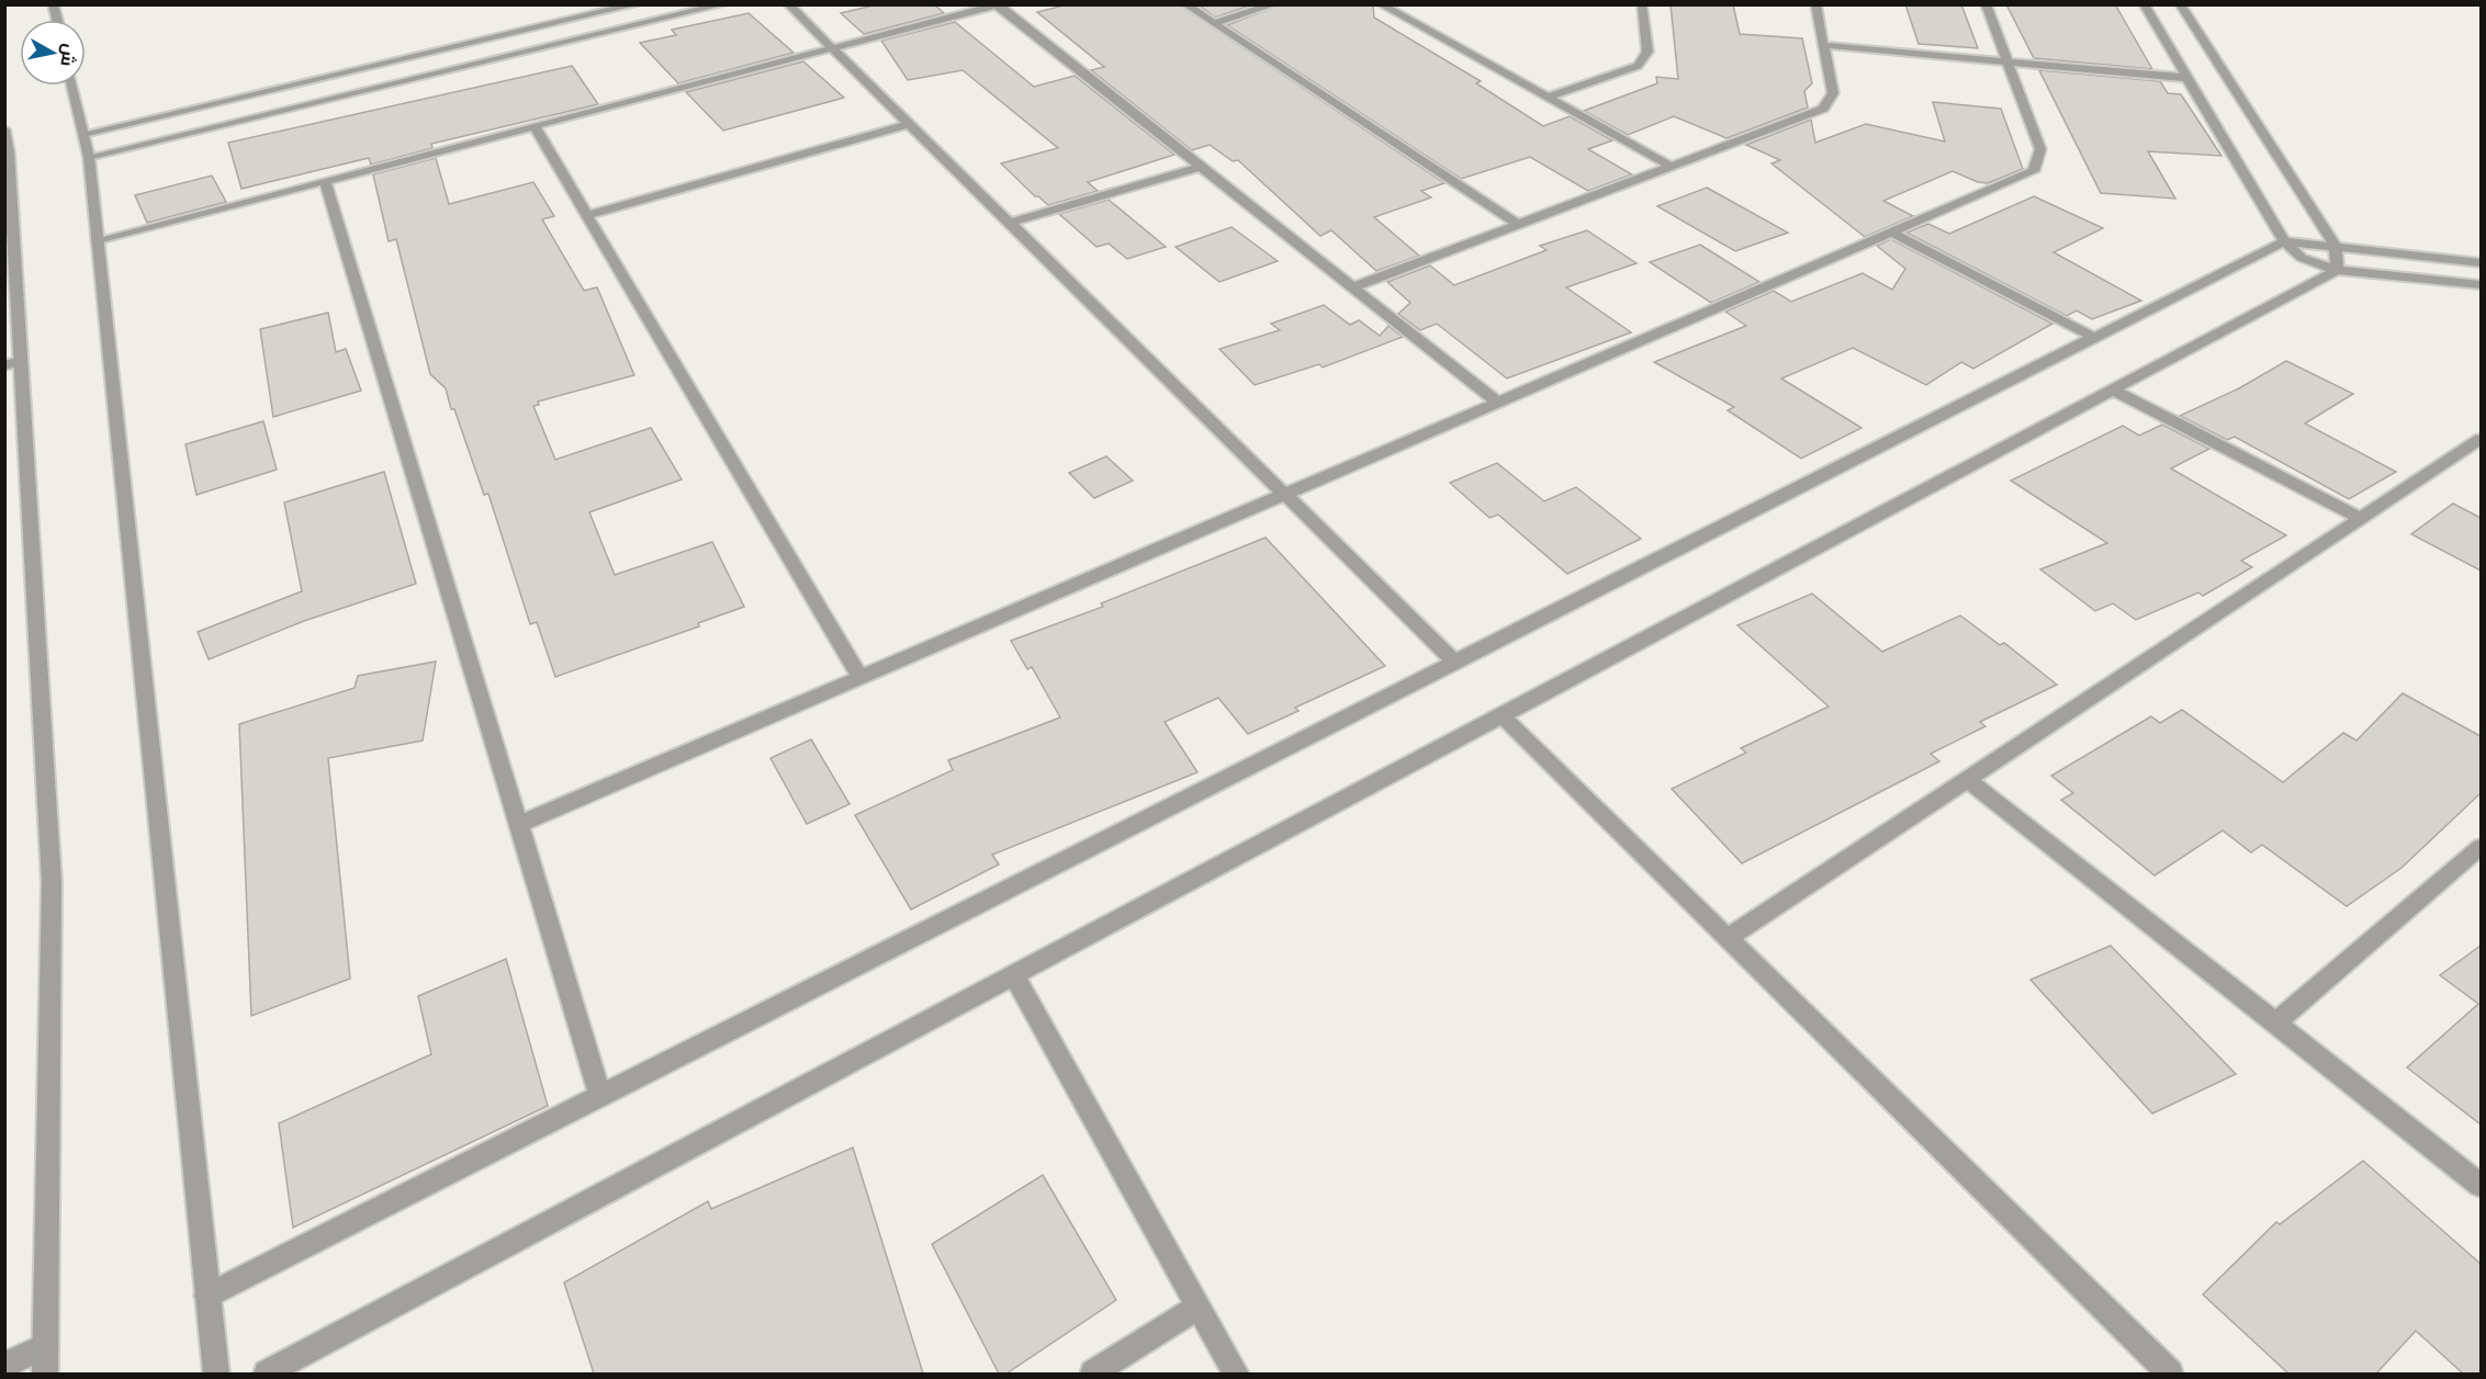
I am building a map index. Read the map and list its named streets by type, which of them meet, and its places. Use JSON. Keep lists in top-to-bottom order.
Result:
{
  "north": "right"
}
